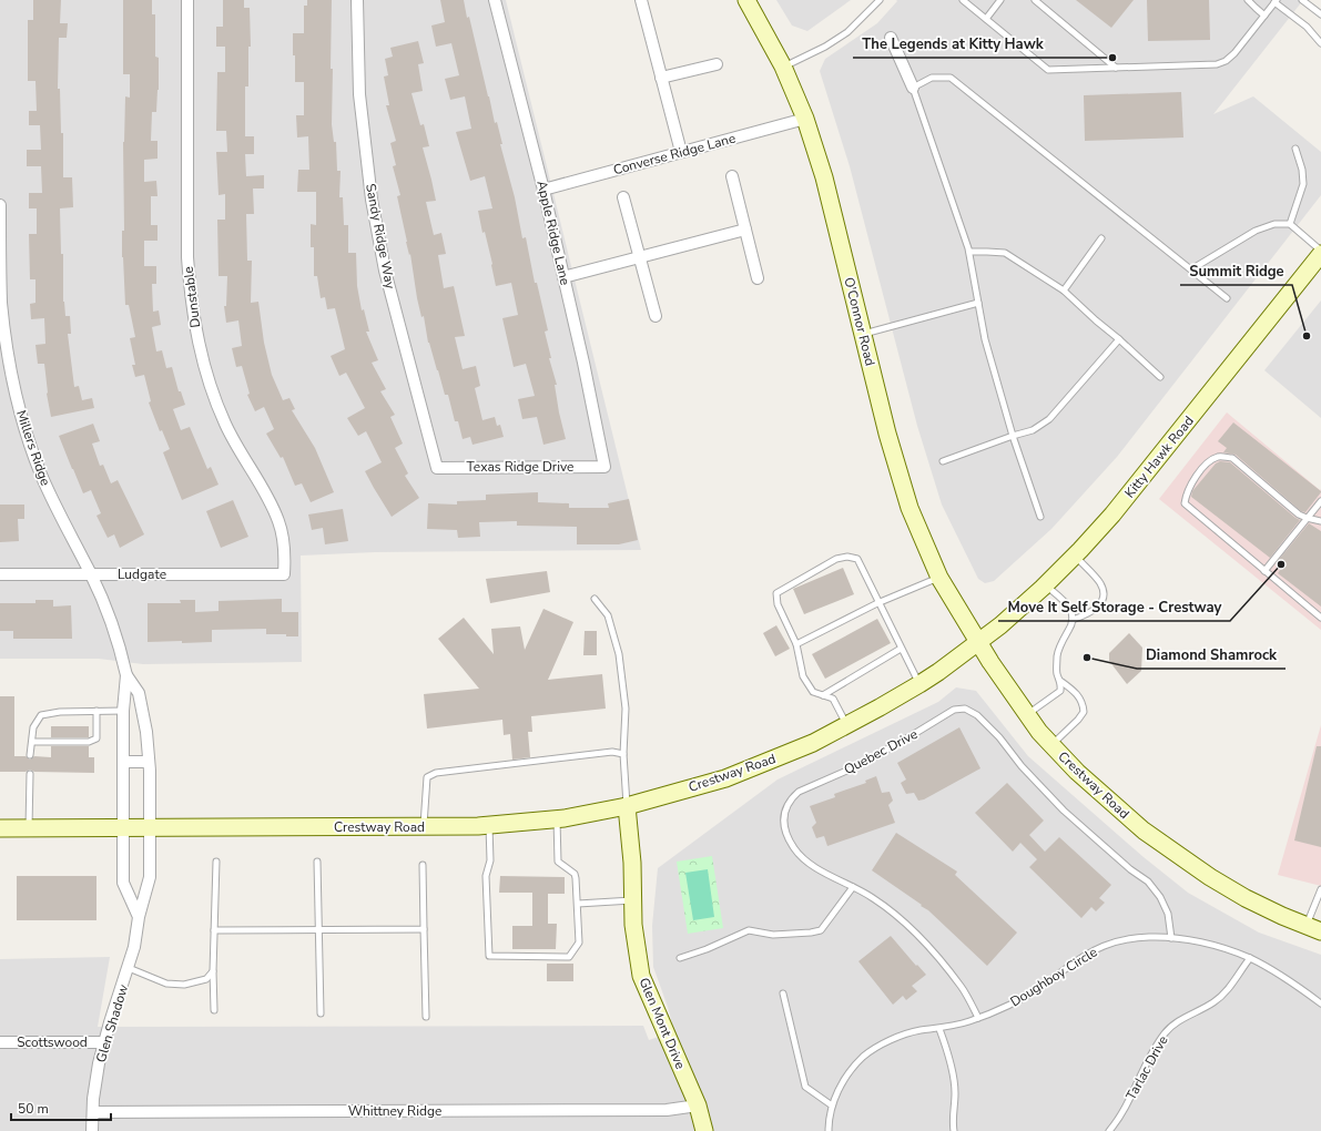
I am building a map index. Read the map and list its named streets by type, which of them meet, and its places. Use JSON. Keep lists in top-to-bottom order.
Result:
{
  "streets": {
    "main road": [
      "O'Connor Road",
      "Kitty Hawk Road",
      "Crestway Road",
      "Glen Mont Drive"
    ],
    "street": [
      "Converse Ridge Lane",
      "Apple Ridge Lane",
      "Sandy Ridge Way",
      "Dunstable",
      "Millers Ridge",
      "Texas Ridge Drive",
      "Ludgate",
      "Glen Shadow",
      "Scottswood",
      "Whittney Ridge"
    ],
    "lane": ["Quebec Drive", "Doughboy Circle", "Tarlac Drive"]
  },
  "crossings": [
    ["Converse Ridge Lane", "Apple Ridge Lane"],
    ["Converse Ridge Lane", "O'Connor Road"],
    ["Apple Ridge Lane", "Texas Ridge Drive"],
    ["Sandy Ridge Way", "Texas Ridge Drive"],
    ["Dunstable", "Ludgate"],
    ["O'Connor Road", "Kitty Hawk Road"],
    ["O'Connor Road", "Crestway Road"],
    ["Millers Ridge", "Ludgate"],
    ["Millers Ridge", "Crestway Road"],
    ["Millers Ridge", "Glen Shadow"],
    ["Kitty Hawk Road", "Crestway Road"],
    ["Quebec Drive", "Doughboy Circle"],
    ["Crestway Road", "Glen Shadow"],
    ["Crestway Road", "Glen Mont Drive"],
    ["Doughboy Circle", "Tarlac Drive"],
    ["Glen Shadow", "Scottswood"],
    ["Glen Shadow", "Whittney Ridge"],
    ["Glen Mont Drive", "Whittney Ridge"]
  ],
  "places": [
    "The Legends at Kitty Hawk",
    "Summit Ridge",
    "Move It Self Storage - Crestway",
    "Diamond Shamrock"
  ],
  "scale_bar": "50 m"
}
